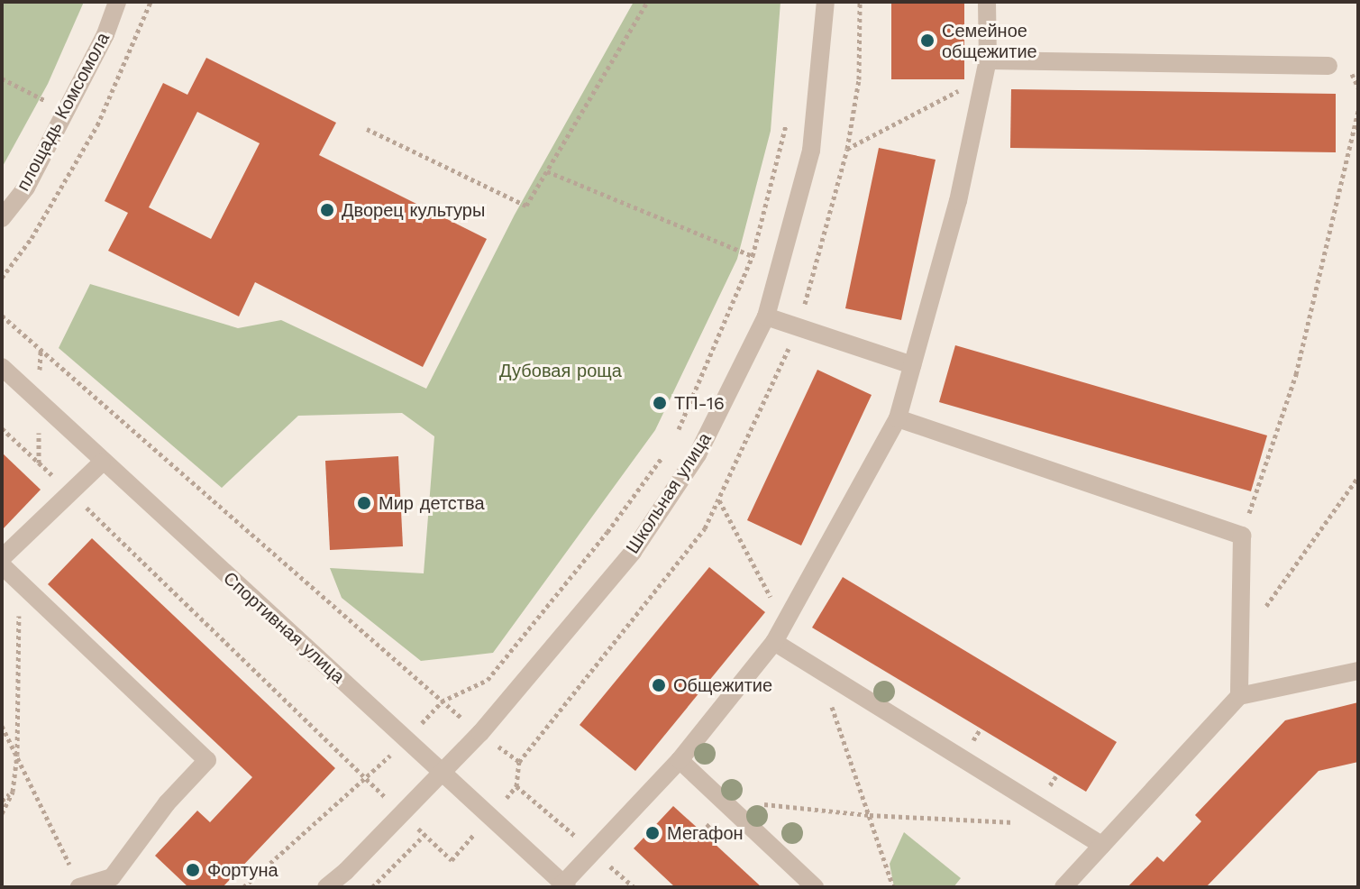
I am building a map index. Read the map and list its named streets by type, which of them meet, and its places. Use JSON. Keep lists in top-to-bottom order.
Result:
{
  "streets": {
    "street": ["площадь Комсомола", "Школьная улица", "Спортивная улица"]
  },
  "crossings": [
    ["Школьная улица", "Спортивная улица"]
  ],
  "parks": ["Дубовая роща"],
  "places": [
    "Семейное общежитие",
    "Дворец культуры",
    "ТП-16",
    "Мир детства",
    "Общежитие",
    "Мегафон",
    "Фортуна"
  ]
}
